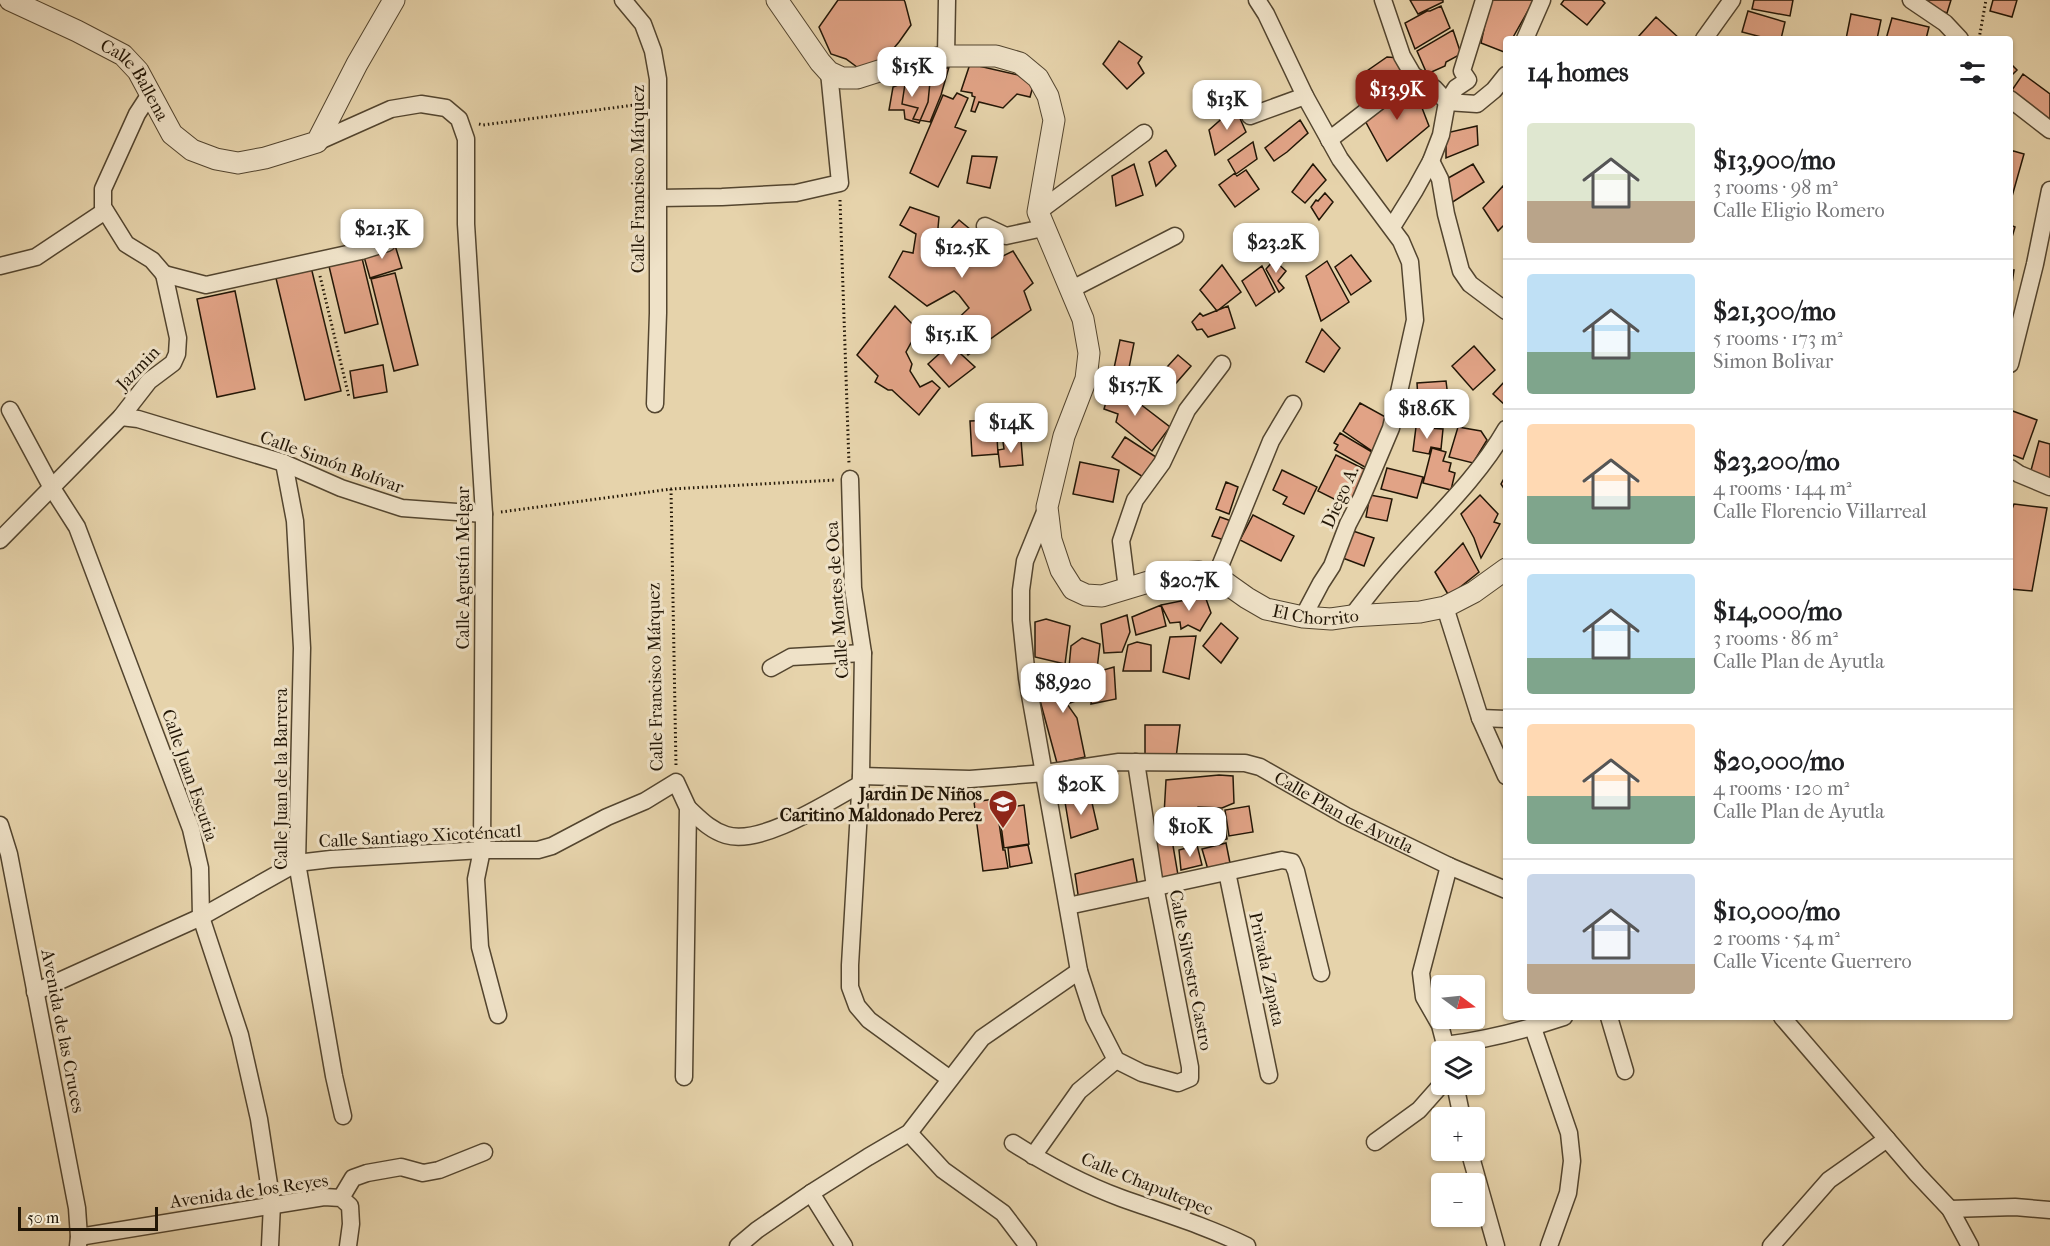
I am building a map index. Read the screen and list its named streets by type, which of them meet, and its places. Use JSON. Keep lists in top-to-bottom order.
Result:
{
  "streets": {
    "street": [
      "Calle Ballena",
      "Calle Francisco Márquez",
      "Jazmin",
      "Calle Simón Bolívar",
      "Diego A.",
      "Calle Agustín Melgar",
      "Calle Montes de Oca",
      "El Chorrito",
      "Calle Juan Escutia",
      "Calle Juan de la Barrera",
      "Calle Plan de Ayutla",
      "Calle Santiago Xicoténcatl",
      "Privada Zapata",
      "Calle Silvestre Castro",
      "Avenida de las Cruces",
      "Calle Chapultepec",
      "Avenida de los Reyes"
    ]
  },
  "crossings": [
    ["Calle Francisco Márquez", "Calle Plan de Ayutla"],
    ["Calle Francisco Márquez", "Calle Santiago Xicoténcatl"],
    ["Jazmin", "Calle Simón Bolívar"],
    ["Calle Simón Bolívar", "Calle Agustín Melgar"],
    ["Calle Simón Bolívar", "Calle Juan de la Barrera"],
    ["Diego A.", "El Chorrito"],
    ["Calle Agustín Melgar", "Calle Santiago Xicoténcatl"],
    ["Calle Montes de Oca", "Calle Plan de Ayutla"],
    ["Calle Juan Escutia", "Calle Santiago Xicoténcatl"],
    ["Calle Juan Escutia", "Avenida de los Reyes"],
    ["Calle Juan de la Barrera", "Calle Santiago Xicoténcatl"],
    ["Calle Plan de Ayutla", "Calle Silvestre Castro"],
    ["Calle Santiago Xicoténcatl", "Avenida de las Cruces"],
    ["Avenida de las Cruces", "Avenida de los Reyes"]
  ],
  "places": {
    "school or university": ["Jardin De Niños Caritino Maldonado Perez"]
  },
  "scale_bar": "50 m",
  "north": "right",
  "page": {
    "heading": "14 homes",
    "price": [
      "$15K",
      "$13.9K",
      "$13K",
      "$21.3K",
      "$23.2K",
      "$12.5K",
      "$15.1K",
      "$15.7K",
      "$18.6K",
      "$14K",
      "$20.7K",
      "$8,920",
      "$20K",
      "$10K"
    ],
    "list": [
      {
        "name": "$13,900/mo",
        "note": "3 rooms · 98 m² · Calle Eligio Romero"
      },
      {
        "name": "$21,300/mo",
        "note": "5 rooms · 173 m² · Simon Bolivar"
      },
      {
        "name": "$23,200/mo",
        "note": "4 rooms · 144 m² · Calle Florencio Villarreal"
      },
      {
        "name": "$14,000/mo",
        "note": "3 rooms · 86 m² · Calle Plan de Ayutla"
      },
      {
        "name": "$20,000/mo",
        "note": "4 rooms · 120 m² · Calle Plan de Ayutla"
      },
      {
        "name": "$10,000/mo",
        "note": "2 rooms · 54 m² · Calle Vicente Guerrero"
      }
    ],
    "map_buttons": ["+", "−"],
    "scale": "50 m"
  }
}
